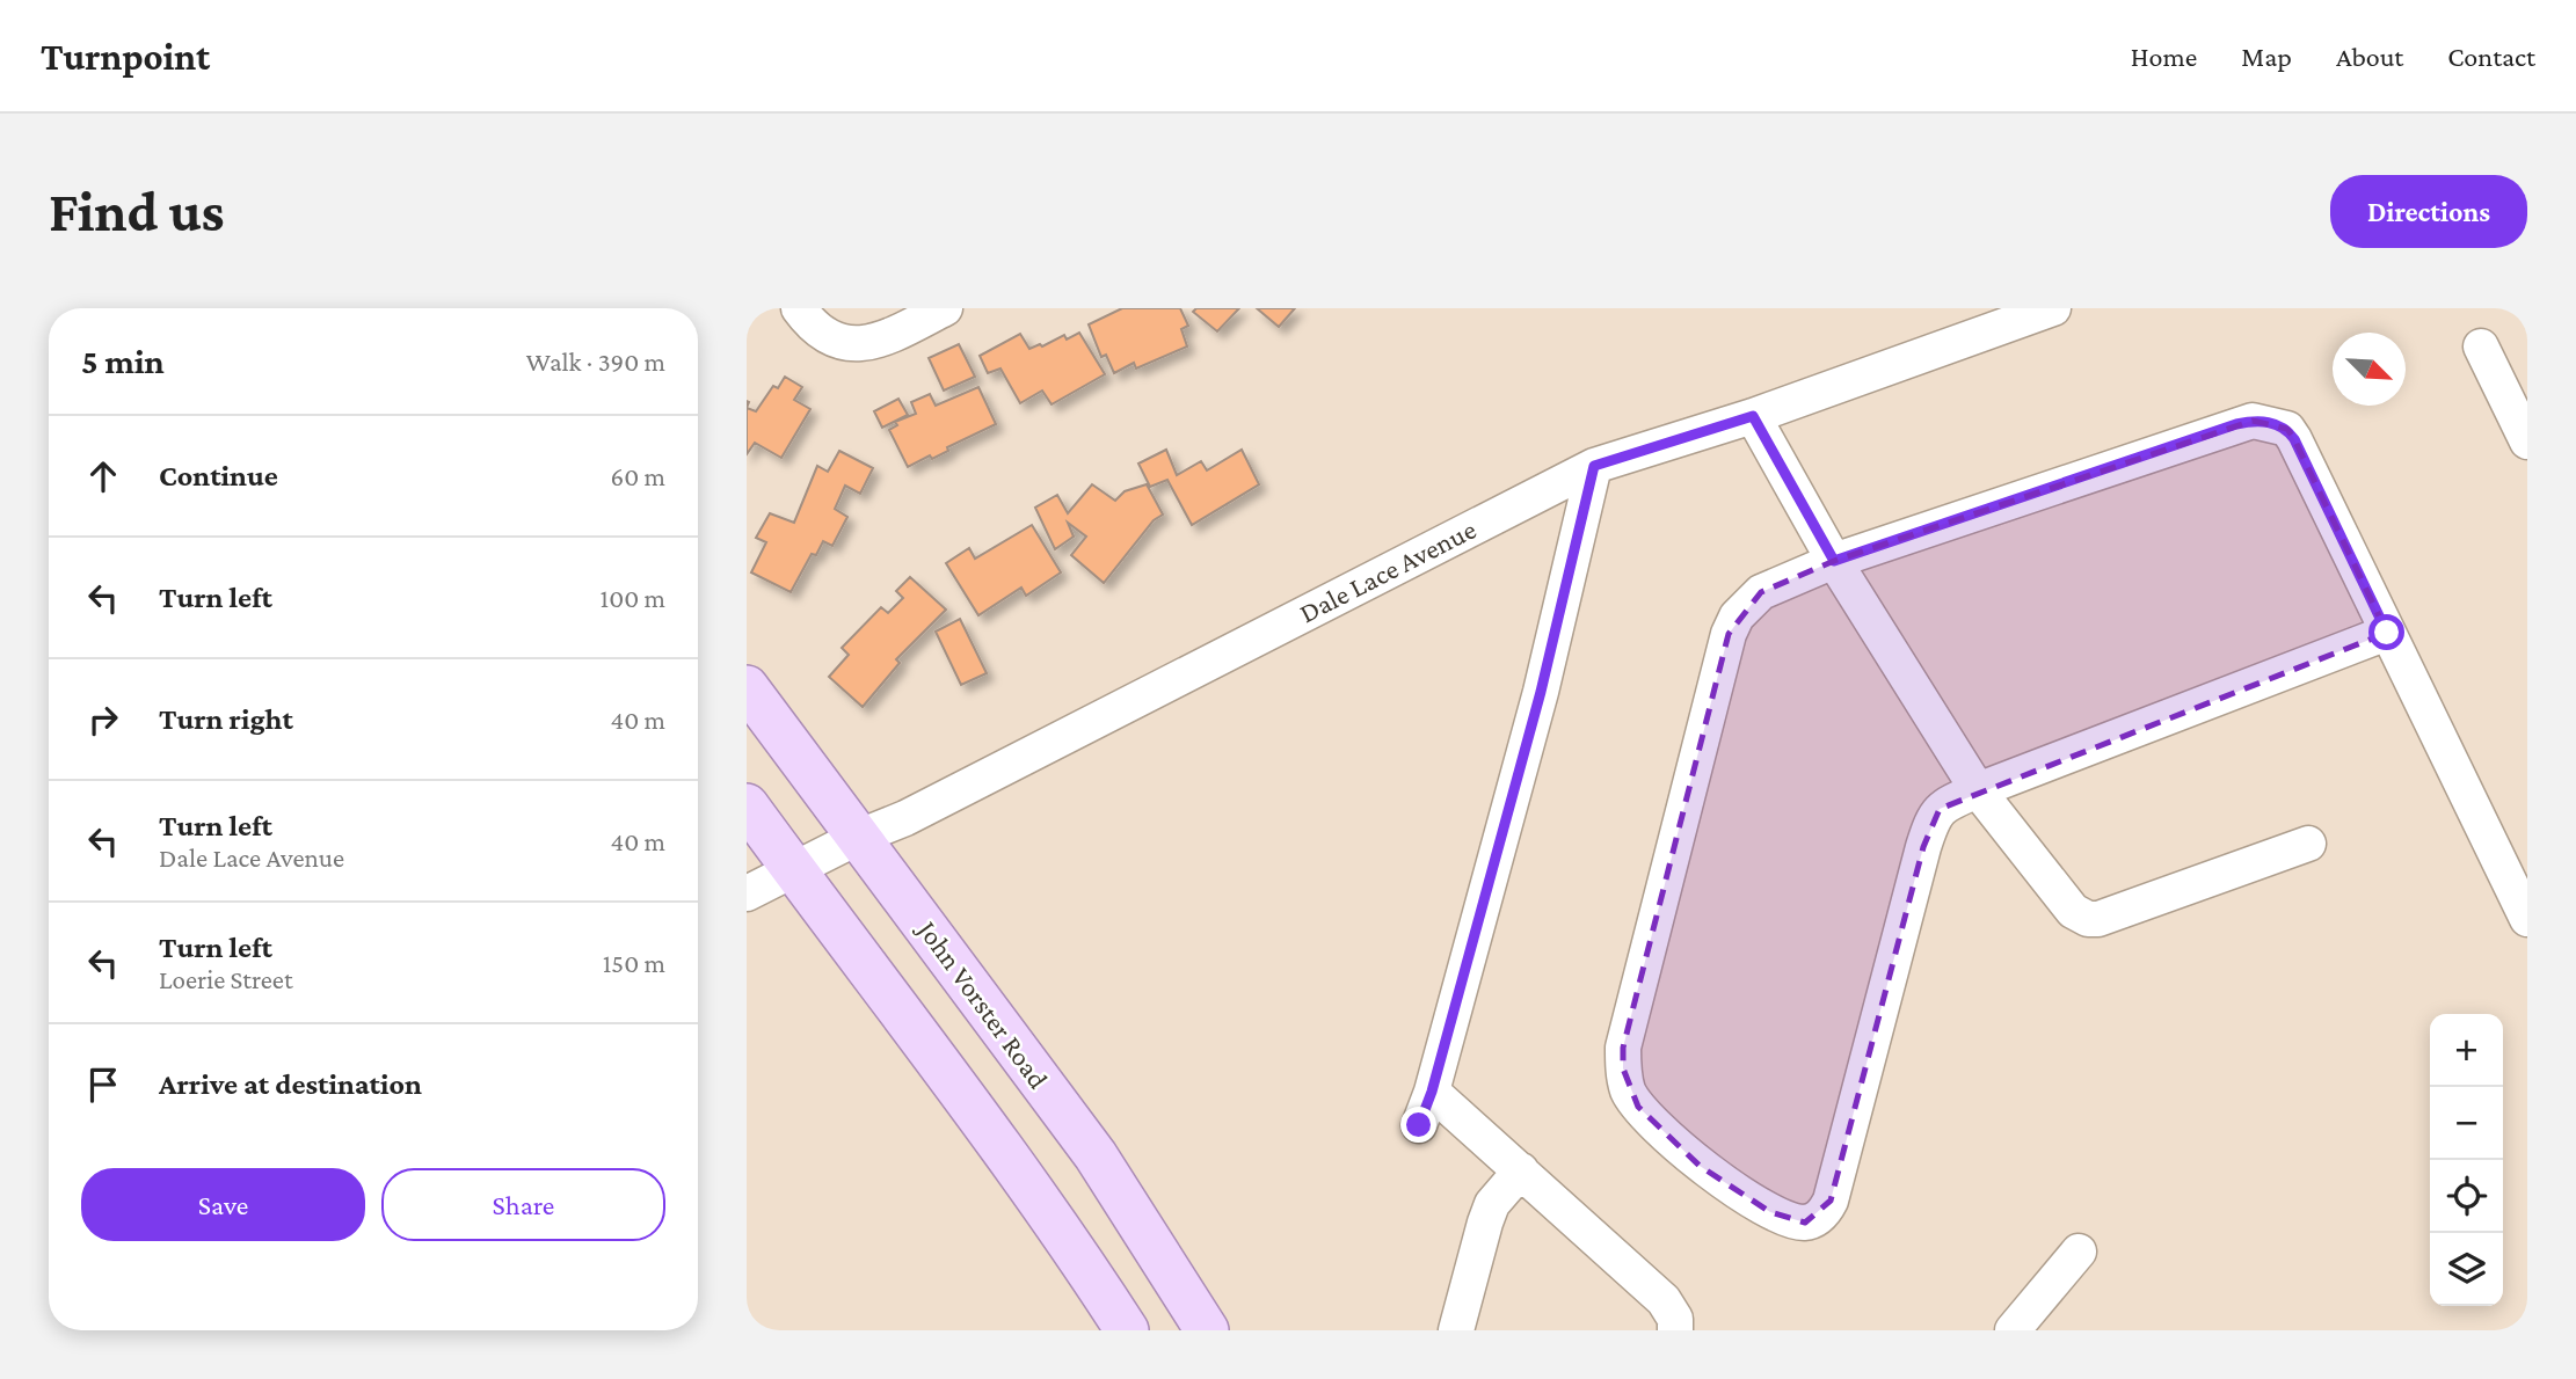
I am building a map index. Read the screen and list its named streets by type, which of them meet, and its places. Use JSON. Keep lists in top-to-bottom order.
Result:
{
  "streets": {
    "main road": ["John Vorster Road"],
    "street": ["Dale Lace Avenue"]
  },
  "crossings": [
    ["Dale Lace Avenue", "John Vorster Road"]
  ],
  "north": "bottom right",
  "page": {
    "header": "Turnpoint",
    "nav": [
      "Home",
      "Map",
      "About",
      "Contact"
    ],
    "buttons": [
      "Directions",
      ["Save", "Share"]
    ],
    "title": "Find us",
    "heading": ["5 min", "Walk · 390 m"],
    "list": [
      ["Continue", "60 m"],
      ["Turn left", "100 m"],
      ["Turn right", "40 m"],
      ["Turn left", "Dale Lace Avenue", "40 m"],
      ["Turn left", "Loerie Street", "150 m"],
      "Arrive at destination"
    ],
    "map_buttons": ["+", "−"]
  }
}
